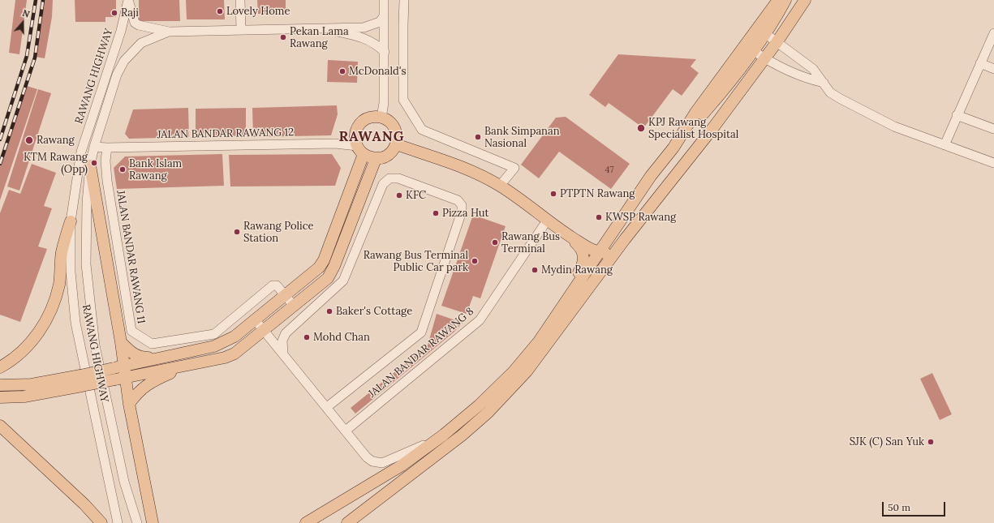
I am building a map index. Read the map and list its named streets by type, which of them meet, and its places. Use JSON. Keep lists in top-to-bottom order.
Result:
{
  "streets": {
    "street": [
      "RAWANG HIGHWAY",
      "JALAN BANDAR RAWANG 12",
      "JALAN BANDAR RAWANG 11",
      "JALAN BANDAR RAWANG 8"
    ]
  },
  "crossings": [
    ["RAWANG HIGHWAY", "JALAN BANDAR RAWANG 12"],
    ["JALAN BANDAR RAWANG 12", "JALAN BANDAR RAWANG 11"]
  ],
  "districts": ["RAWANG"],
  "places": [
    "Lovely Home",
    "Raji",
    "Pekan Lama Rawang",
    "McDonald's",
    "KPJ Rawang Specialist Hospital",
    "Bank Simpanan Nasional",
    "Rawang",
    "KTM Rawang (Opp)",
    "Bank Islam Rawang",
    "PTPTN Rawang",
    "KFC",
    "Pizza Hut",
    "KWSP Rawang",
    "Rawang Police Station",
    "Rawang Bus Terminal",
    "Rawang Bus Terminal Public Car park",
    "Mydin Rawang",
    "Baker's Cottage",
    "Mohd Chan",
    "SJK (C) San Yuk"
  ],
  "house_numbers": ["47"],
  "scale_bar": "50 m",
  "north": "top"
}
